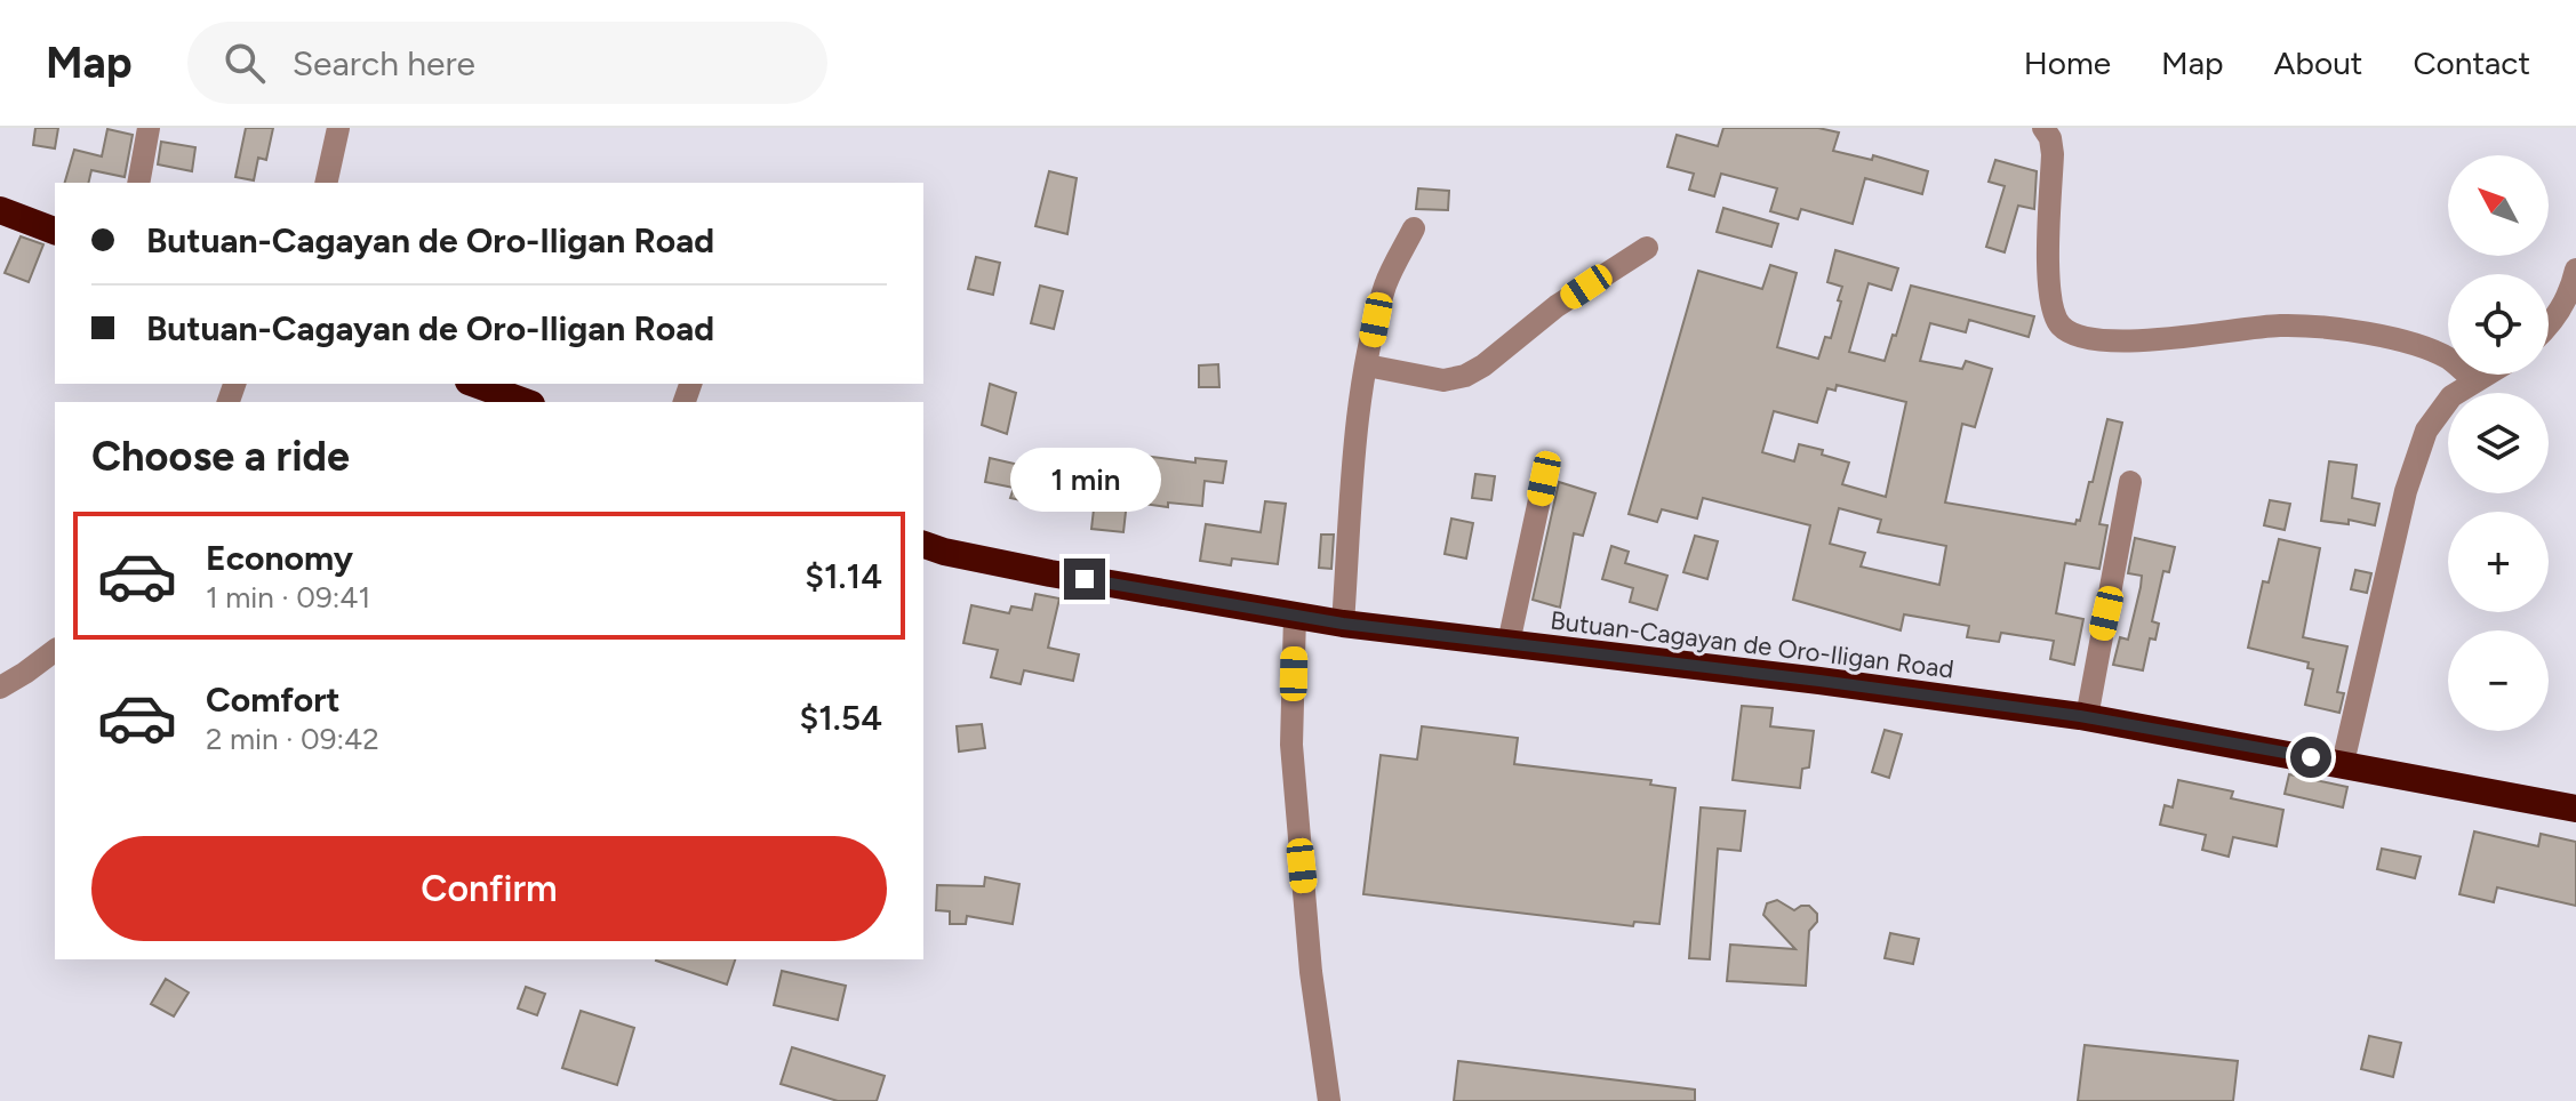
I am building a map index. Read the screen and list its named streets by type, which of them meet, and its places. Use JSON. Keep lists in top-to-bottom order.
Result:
{
  "streets": {
    "highway": ["Butuan-Cagayan de Oro-Iligan Road"]
  },
  "north": "top left",
  "page": {
    "header": "Map",
    "search": "Search here",
    "nav": [
      "Home",
      "Map",
      "About",
      "Contact"
    ],
    "map_buttons": ["+", "−"],
    "banner": ["Butuan-Cagayan de Oro-Iligan Road", "Butuan-Cagayan de Oro-Iligan Road"],
    "heading": "Choose a ride",
    "bubble": "1 min",
    "list": [
      {
        "name": "Economy",
        "note": "1 min · 09:41",
        "value": "$1.14"
      },
      {
        "name": "Comfort",
        "note": "2 min · 09:42",
        "value": "$1.54"
      }
    ],
    "buttons": "Confirm"
  }
}
